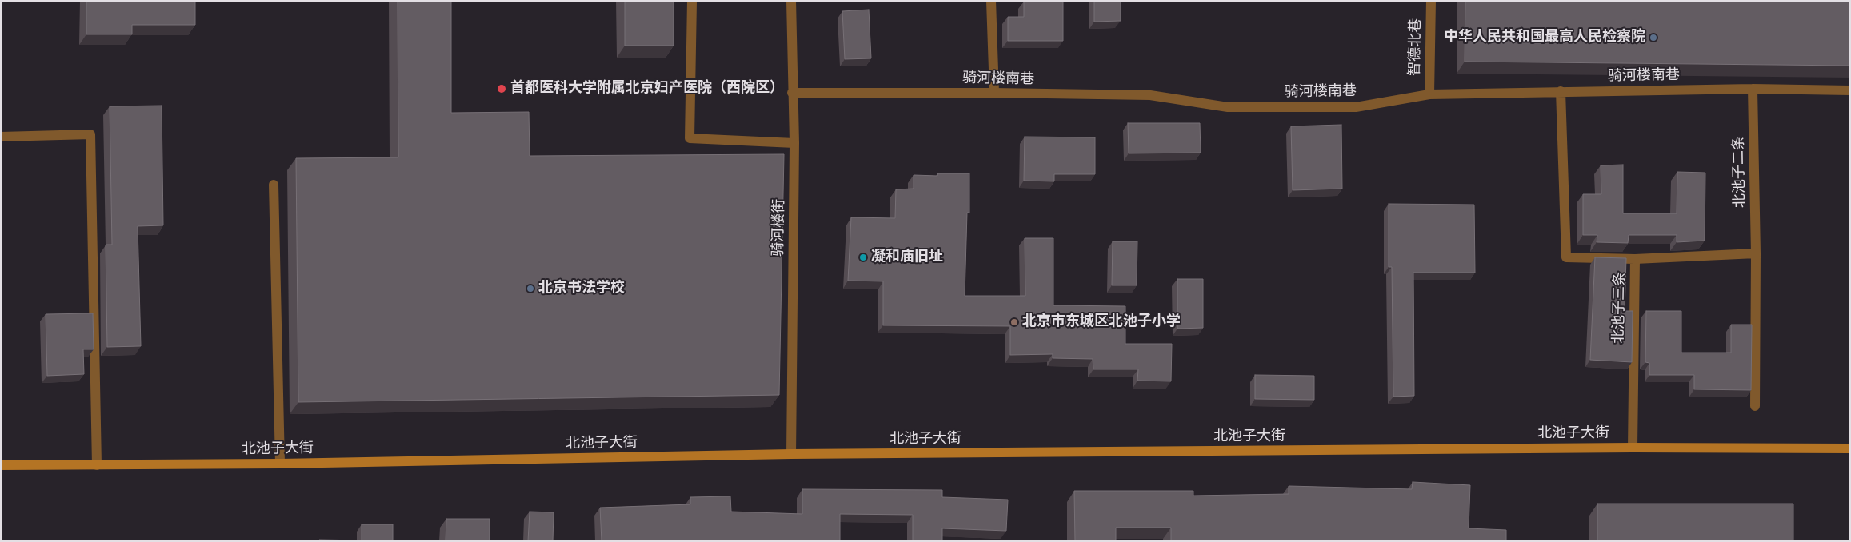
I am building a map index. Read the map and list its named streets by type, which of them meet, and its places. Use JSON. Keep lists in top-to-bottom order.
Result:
{
  "streets": {
    "street": [
      "智德北巷",
      "骑河楼南巷",
      "北池子二条",
      "骑河楼街",
      "北池子三条",
      "北池子大街"
    ]
  },
  "crossings": [
    ["智德北巷", "骑河楼南巷"],
    ["骑河楼南巷", "北池子二条"],
    ["骑河楼南巷", "骑河楼街"],
    ["骑河楼南巷", "北池子三条"],
    ["骑河楼街", "北池子大街"],
    ["北池子三条", "北池子大街"]
  ],
  "places": [
    "中华人民共和国最高人民检察院",
    "首都医科大学附属北京妇产医院（西院区）",
    "凝和庙旧址",
    "北京书法学校",
    "北京市东城区北池子小学"
  ]
}
